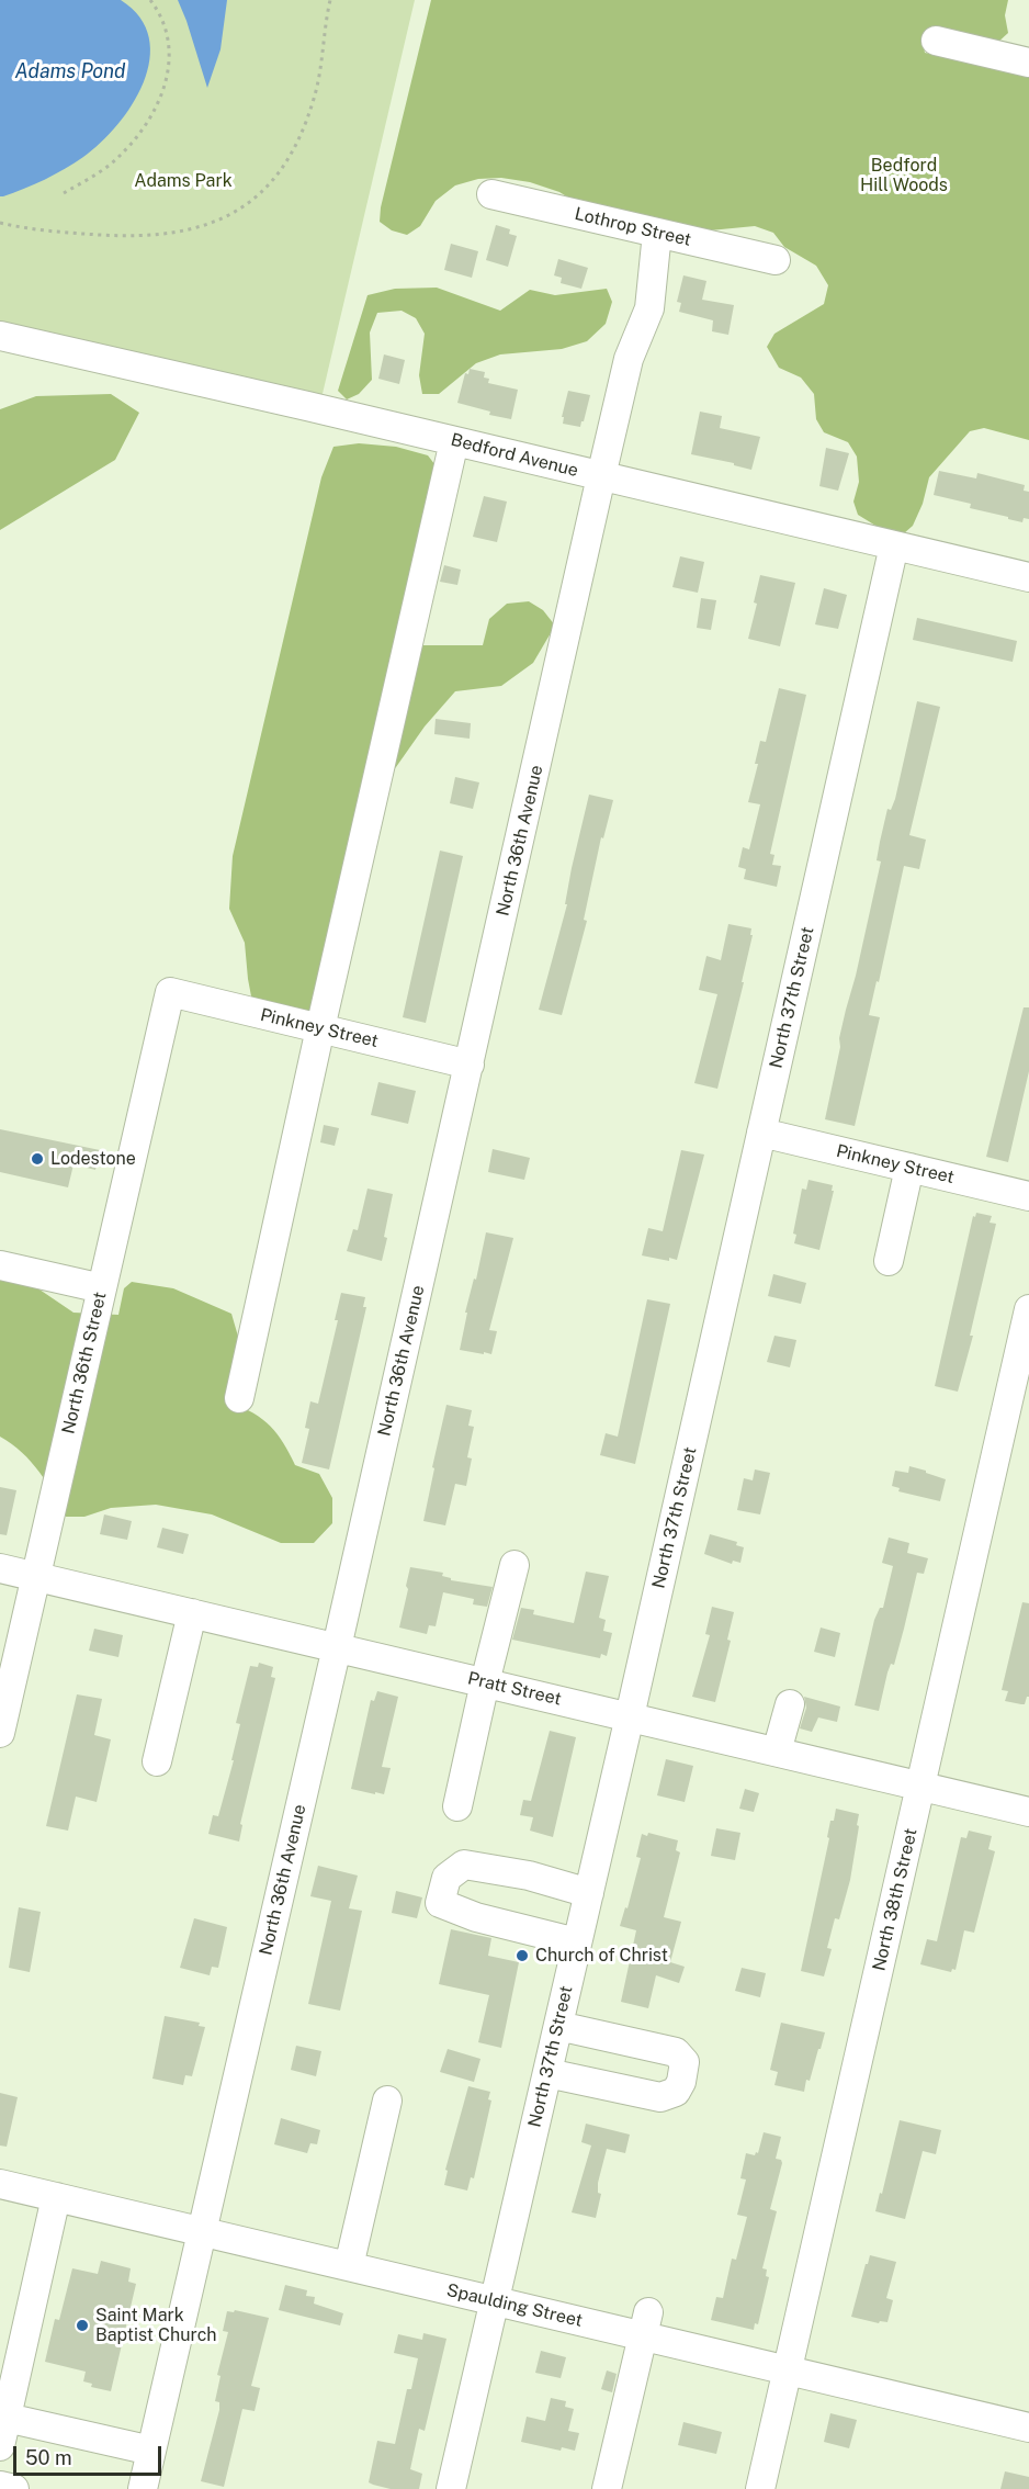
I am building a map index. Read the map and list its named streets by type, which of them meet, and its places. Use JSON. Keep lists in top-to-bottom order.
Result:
{
  "streets": {
    "street": [
      "Lothrop Street",
      "Bedford Avenue",
      "North 36th Avenue",
      "North 37th Street",
      "Pinkney Street",
      "North 36th Street",
      "Pratt Street",
      "North 38th Street",
      "Spaulding Street"
    ]
  },
  "crossings": [
    ["Lothrop Street", "North 36th Avenue"],
    ["Bedford Avenue", "North 36th Avenue"],
    ["Bedford Avenue", "North 37th Street"],
    ["North 36th Avenue", "Pinkney Street"],
    ["North 36th Avenue", "Pratt Street"],
    ["North 36th Avenue", "Spaulding Street"],
    ["North 37th Street", "Pinkney Street"],
    ["North 37th Street", "Pratt Street"],
    ["North 37th Street", "Spaulding Street"],
    ["Pinkney Street", "North 36th Street"],
    ["North 36th Street", "Pratt Street"],
    ["Pratt Street", "North 38th Street"],
    ["North 38th Street", "Spaulding Street"]
  ],
  "water": ["Adams Pond"],
  "parks": ["Bedford Hill Woods", "Adams Park"],
  "places": ["Lodestone", "Church of Christ", "Saint Mark Baptist Church"],
  "scale_bar": "50 m"
}
